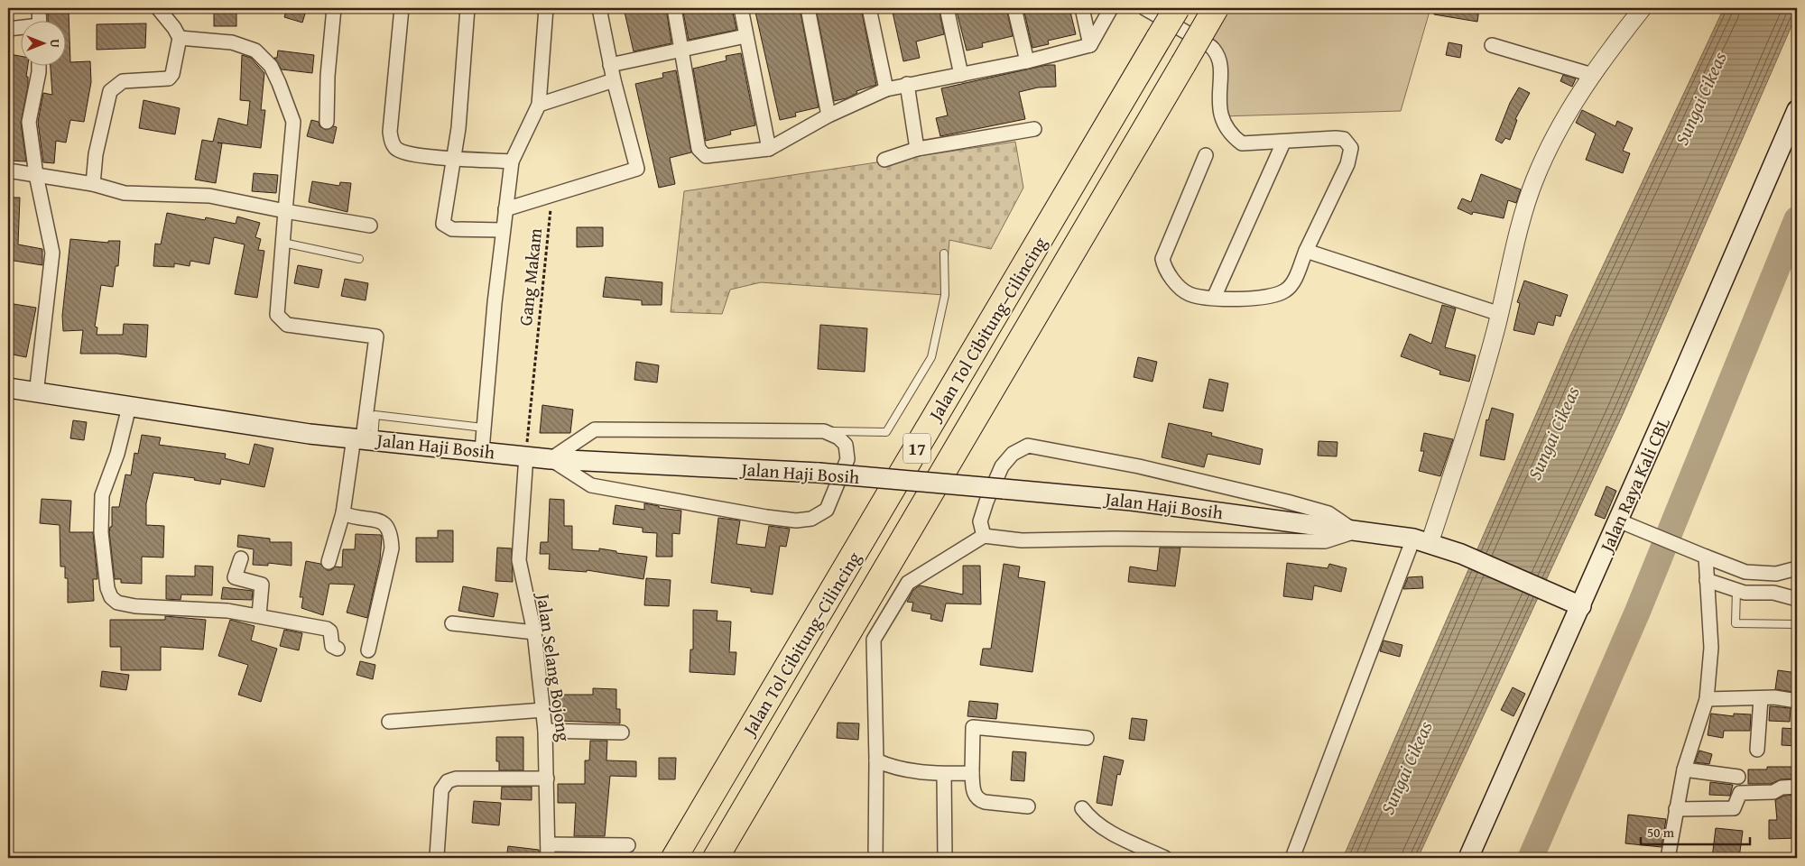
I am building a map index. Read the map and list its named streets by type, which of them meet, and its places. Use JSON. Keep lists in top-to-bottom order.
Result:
{
  "streets": {
    "highway": ["Jalan Tol Cibitung–Cilincing", "17"],
    "main road": ["Jalan Haji Bosih", "Jalan Raya Kali CBL"],
    "street": ["Jalan Selang Bojong"],
    "path": ["Gang Makam"]
  },
  "crossings": [
    ["Gang Makam", "Jalan Haji Bosih"],
    ["Gang Makam", "Jalan Selang Bojong"],
    ["Jalan Haji Bosih", "Jalan Raya Kali CBL"],
    ["Jalan Haji Bosih", "Jalan Selang Bojong"]
  ],
  "water": ["Sungai Cikeas"],
  "scale_bar": "50 m",
  "north": "right"
}
